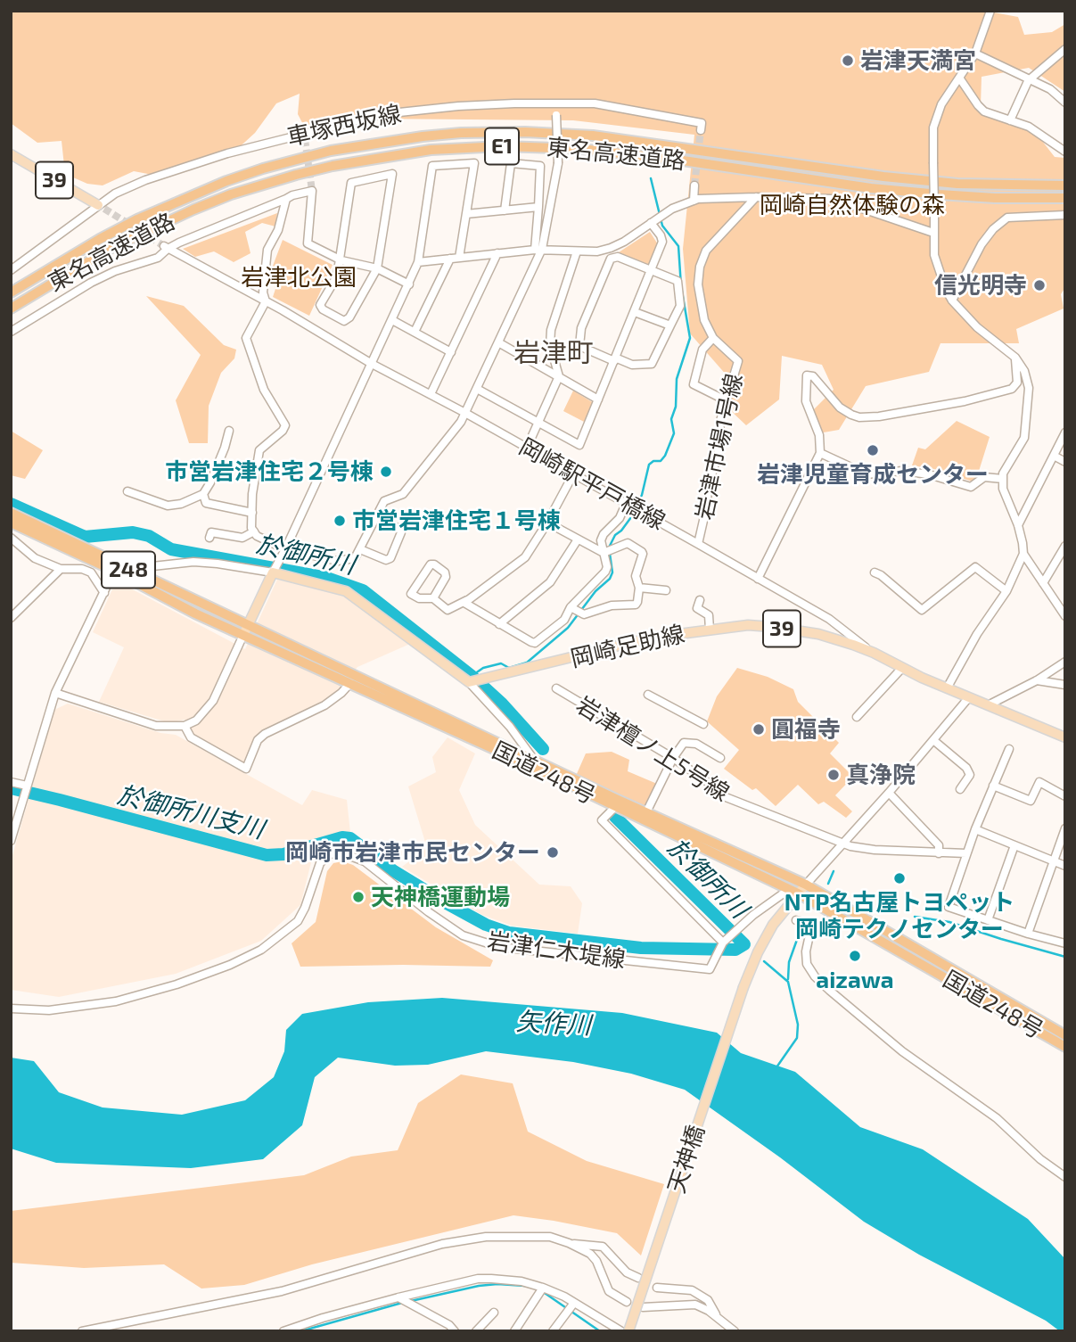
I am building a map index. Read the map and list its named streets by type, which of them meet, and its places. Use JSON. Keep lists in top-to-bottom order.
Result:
{
  "streets": {
    "highway": [
      "E1",
      "東名高速道路",
      "248",
      "国道248号"
    ],
    "main road": ["39", "岡崎足助線", "天神橋"],
    "street": [
      "車塚西坂線",
      "岩津市場1号線",
      "岡崎駅平戸橋線",
      "岩津檀ノ上5号線",
      "岩津仁木堤線"
    ]
  },
  "crossings": [
    ["車塚西坂線", "39"],
    ["岩津市場1号線", "岡崎駅平戸橋線"],
    ["岡崎駅平戸橋線", "岡崎足助線"],
    ["国道248号", "天神橋"]
  ],
  "districts": ["岩津町"],
  "water": ["於御所川", "於御所川支川", "矢作川"],
  "parks": ["岡崎自然体験の森", "岩津北公園"],
  "places": [
    "岩津天満宮",
    "信光明寺",
    "岩津児童育成センター",
    "市営岩津住宅２号棟",
    "市営岩津住宅１号棟",
    "圓福寺",
    "真浄院",
    "岡崎市岩津市民センター",
    "NTP名古屋トヨペット 岡崎テクノセンター",
    "天神橋運動場",
    "aizawa"
  ]
}
